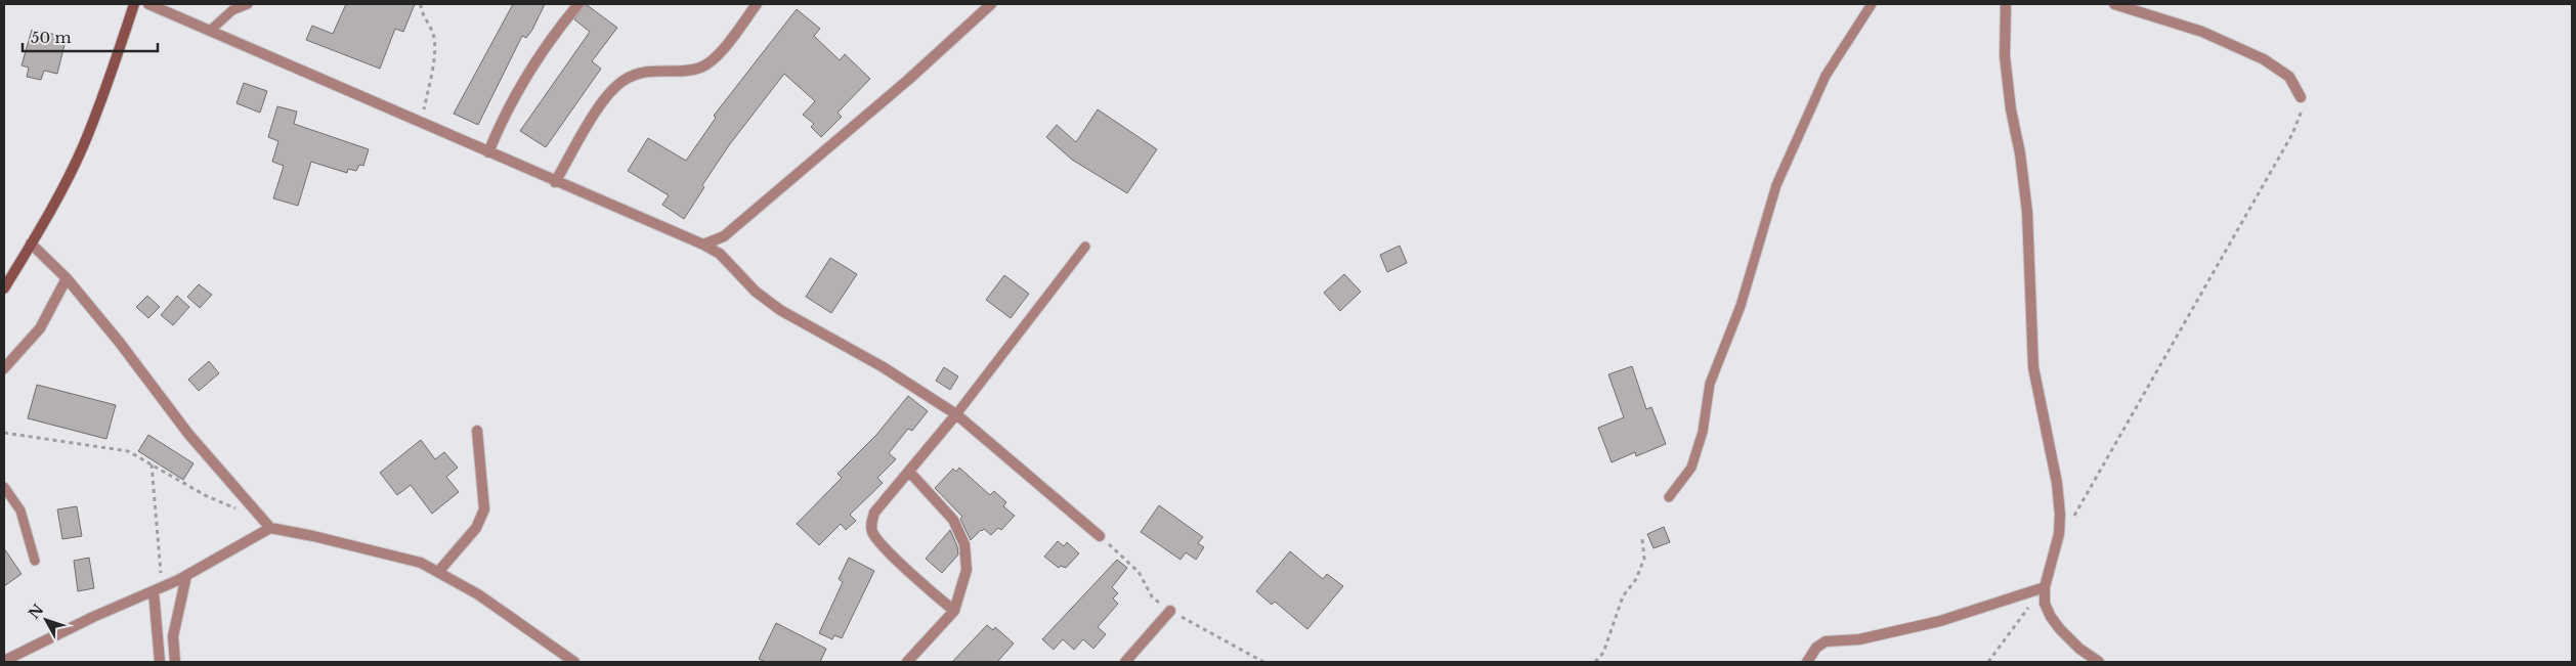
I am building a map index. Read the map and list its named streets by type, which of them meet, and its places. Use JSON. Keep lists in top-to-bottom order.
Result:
{
  "scale_bar": "50 m",
  "north": "top left"
}
